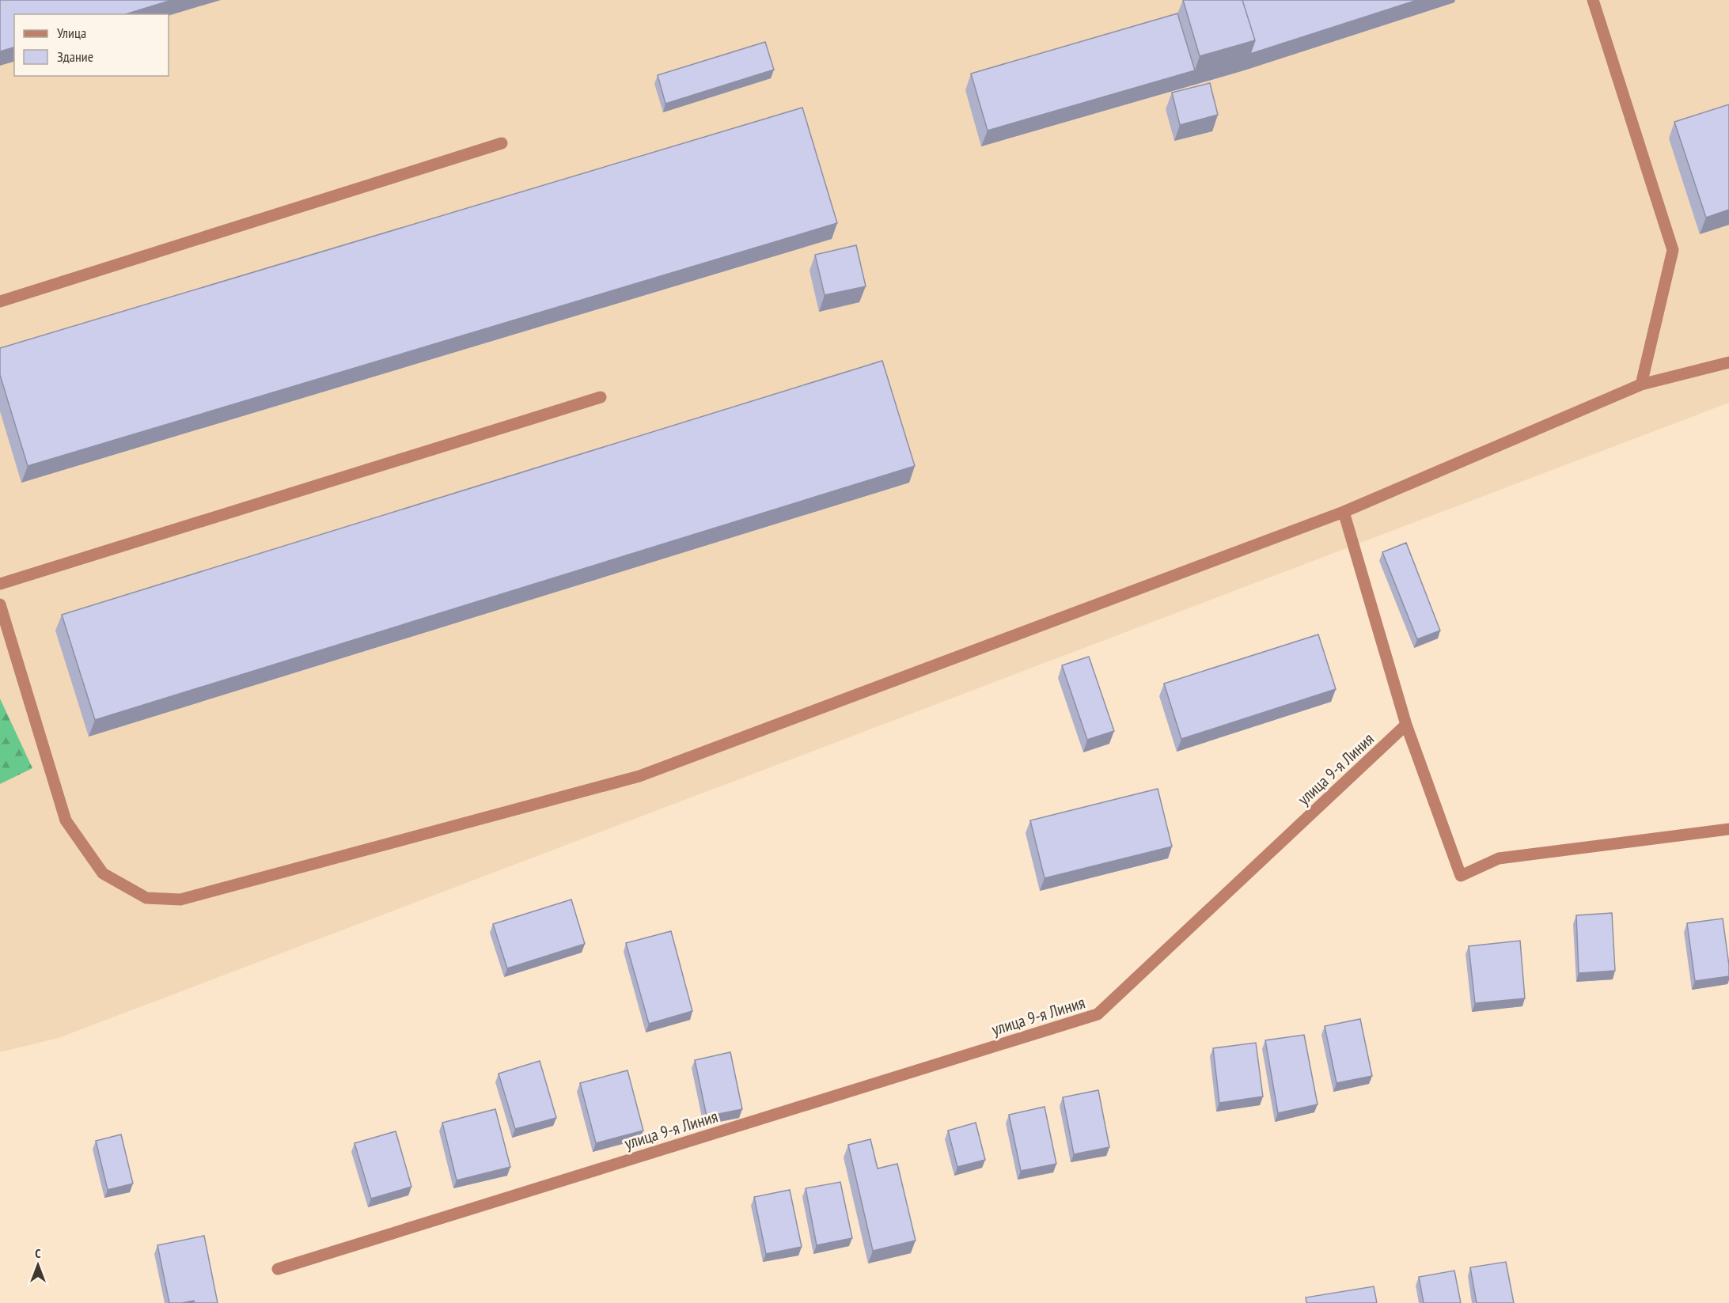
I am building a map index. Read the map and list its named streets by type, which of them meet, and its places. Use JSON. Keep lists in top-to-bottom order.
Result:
{
  "streets": {
    "street": ["улица 9-я Линия"]
  },
  "legend": ["Улица", "Здание"],
  "north": "top"
}
